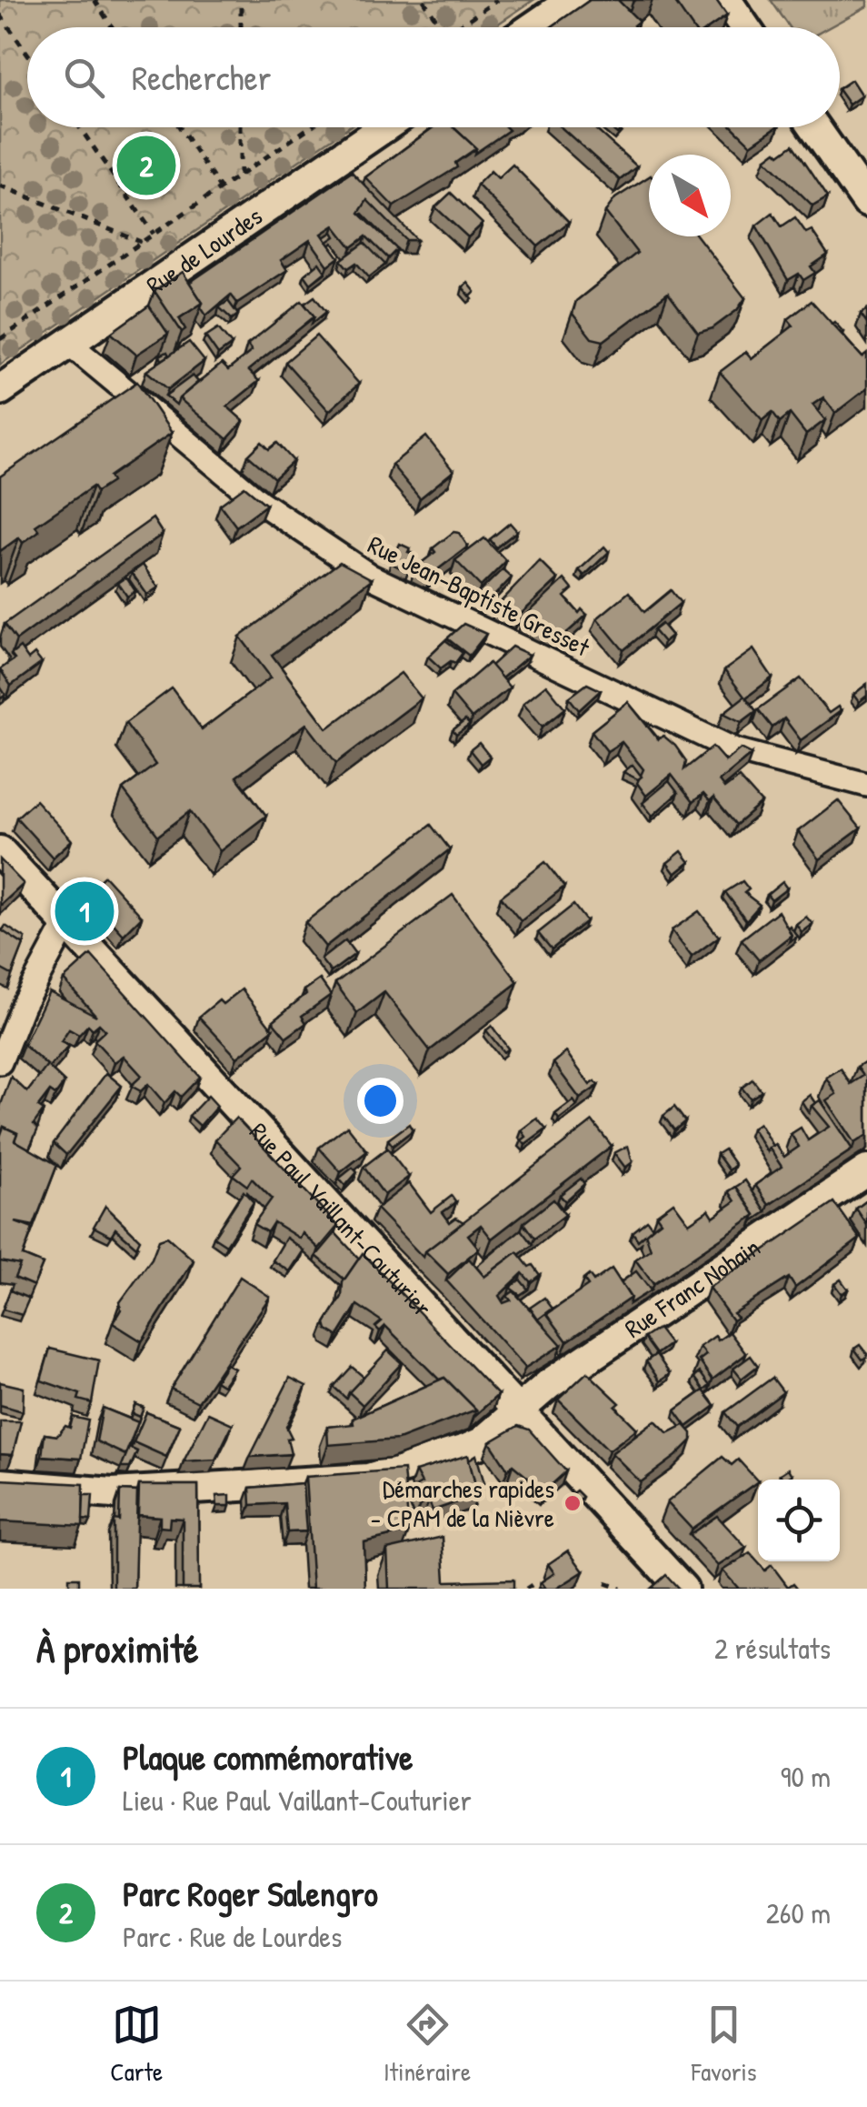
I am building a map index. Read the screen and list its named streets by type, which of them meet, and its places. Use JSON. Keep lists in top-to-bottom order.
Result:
{
  "streets": {
    "street": [
      "Rue de Lourdes",
      "Rue Jean-Baptiste Gresset",
      "Rue Paul Vaillant-Couturier",
      "Rue Franc Nohain"
    ]
  },
  "crossings": [
    ["Rue de Lourdes", "Rue Jean-Baptiste Gresset"],
    ["Rue Paul Vaillant-Couturier", "Rue Franc Nohain"]
  ],
  "places": ["Démarches rapides - CPAM de la Nièvre"],
  "north": "bottom right",
  "page": {
    "search": "Rechercher",
    "pins": ["2", "1"],
    "heading": ["À proximité", "2 résultats"],
    "list": [
      {
        "mark": "1",
        "name": "Plaque commémorative",
        "note": "Lieu · Rue Paul Vaillant-Couturier",
        "value": "90 m"
      },
      {
        "mark": "2",
        "name": "Parc Roger Salengro",
        "note": "Parc · Rue de Lourdes",
        "value": "260 m"
      }
    ],
    "nav": ["Carte", "Itinéraire", "Favoris"]
  }
}
